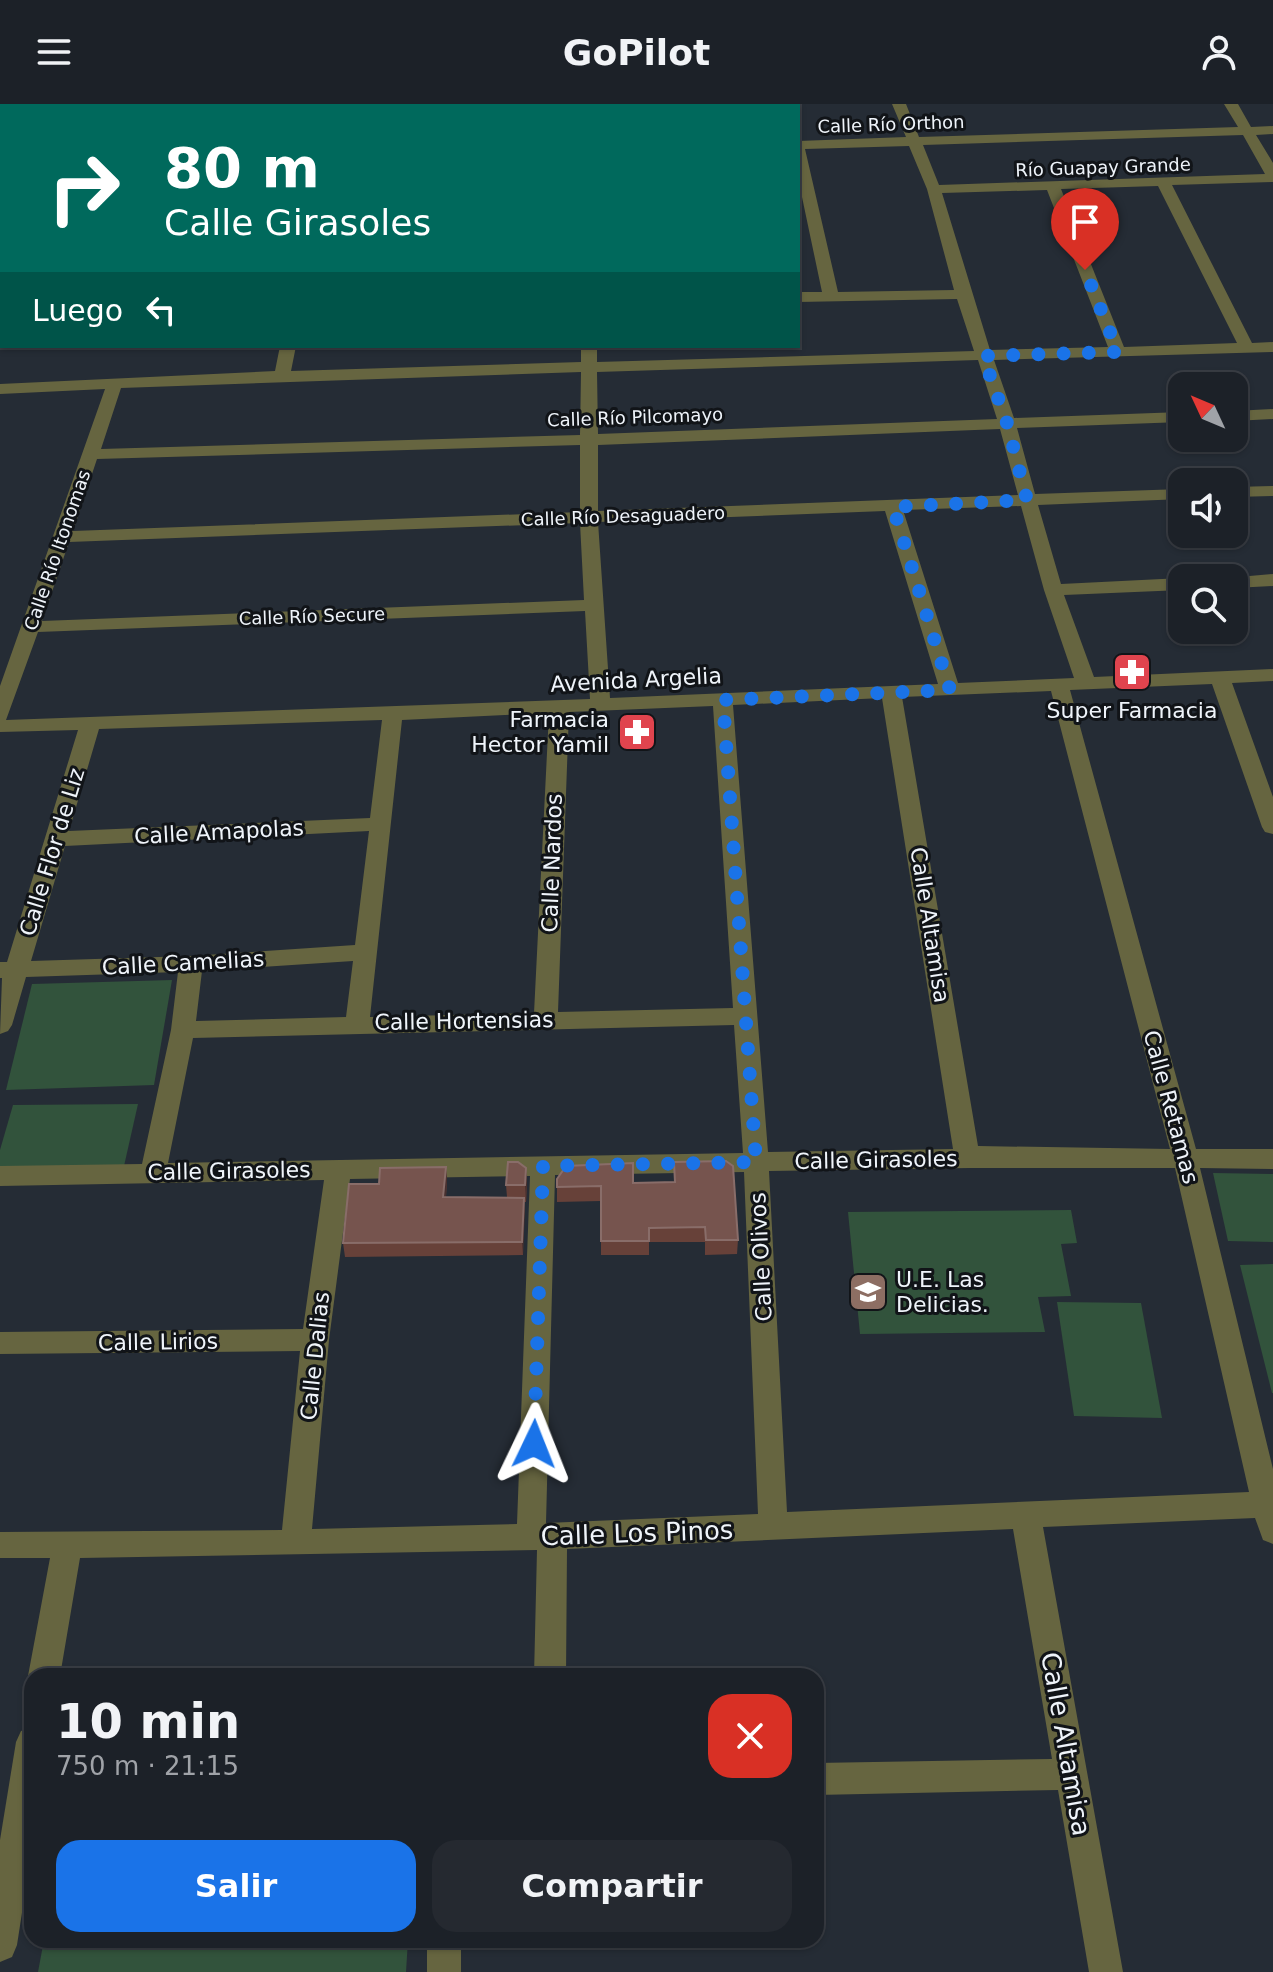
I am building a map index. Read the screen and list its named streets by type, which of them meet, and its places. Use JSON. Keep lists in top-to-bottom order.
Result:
{
  "streets": {
    "street": [
      "Calle Río Orthon",
      "Río Guapay Grande",
      "Calle Río Pilcomayo",
      "Calle Río Desaguadero",
      "Calle Río Itonomas",
      "Calle Río Secure",
      "Avenida Argelia",
      "Calle Amapolas",
      "Calle Flor de Liz",
      "Calle Nardos",
      "Calle Altamisa",
      "Calle Camelias",
      "Calle Hortensias",
      "Calle Retamas",
      "Calle Girasoles",
      "Calle Olivos",
      "Calle Lirios",
      "Calle Dalias",
      "Calle Los Pinos"
    ]
  },
  "crossings": [
    ["Calle Río Pilcomayo", "Calle Río Itonomas"],
    ["Calle Río Desaguadero", "Calle Río Itonomas"],
    ["Calle Río Itonomas", "Calle Río Secure"],
    ["Avenida Argelia", "Calle Flor de Liz"],
    ["Avenida Argelia", "Calle Nardos"],
    ["Avenida Argelia", "Calle Altamisa"],
    ["Avenida Argelia", "Calle Retamas"],
    ["Avenida Argelia", "Calle Olivos"],
    ["Calle Amapolas", "Calle Flor de Liz"],
    ["Calle Flor de Liz", "Calle Camelias"],
    ["Calle Nardos", "Calle Hortensias"],
    ["Calle Altamisa", "Calle Girasoles"],
    ["Calle Altamisa", "Calle Los Pinos"],
    ["Calle Hortensias", "Calle Olivos"],
    ["Calle Retamas", "Calle Girasoles"],
    ["Calle Retamas", "Calle Los Pinos"],
    ["Calle Girasoles", "Calle Olivos"],
    ["Calle Girasoles", "Calle Dalias"],
    ["Calle Olivos", "Calle Los Pinos"],
    ["Calle Lirios", "Calle Dalias"],
    ["Calle Dalias", "Calle Los Pinos"]
  ],
  "places": {
    "pharmacy": ["Super Farmacia", "Farmacia Hector Yamil"],
    "school or university": ["U.E. Las Delicias."]
  },
  "north": "top left",
  "page": {
    "header": "GoPilot",
    "turn": ["80 m", "Calle Girasoles"],
    "then": "Luego",
    "heading": ["10 min", "750 m · 21:15"],
    "buttons": ["Salir", "Compartir"]
  }
}
